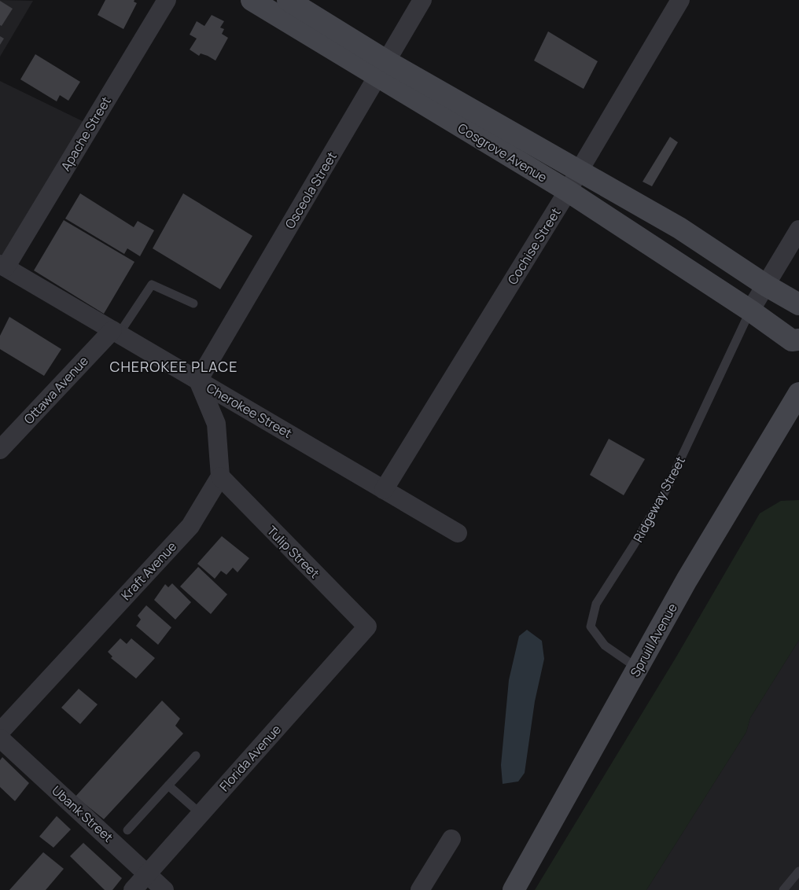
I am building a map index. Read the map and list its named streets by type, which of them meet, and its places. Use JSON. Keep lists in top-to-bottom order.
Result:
{
  "streets": {
    "street": [
      "Apache Street",
      "Cosgrove Avenue",
      "Osceola Street",
      "Cochise Street",
      "Ottawa Avenue",
      "Cherokee Street",
      "Tulip Street",
      "Kraft Avenue",
      "Spruill Avenue",
      "Florida Avenue",
      "Ubank Street"
    ],
    "lane": ["Ridgeway Street"]
  },
  "crossings": [
    ["Apache Street", "Cherokee Street"],
    ["Cosgrove Avenue", "Osceola Street"],
    ["Cosgrove Avenue", "Cochise Street"],
    ["Cosgrove Avenue", "Ridgeway Street"],
    ["Osceola Street", "Cherokee Street"],
    ["Cochise Street", "Cherokee Street"],
    ["Ottawa Avenue", "Cherokee Street"],
    ["Ridgeway Street", "Spruill Avenue"],
    ["Tulip Street", "Kraft Avenue"],
    ["Tulip Street", "Florida Avenue"],
    ["Florida Avenue", "Ubank Street"]
  ],
  "districts": ["CHEROKEE PLACE"]
}
